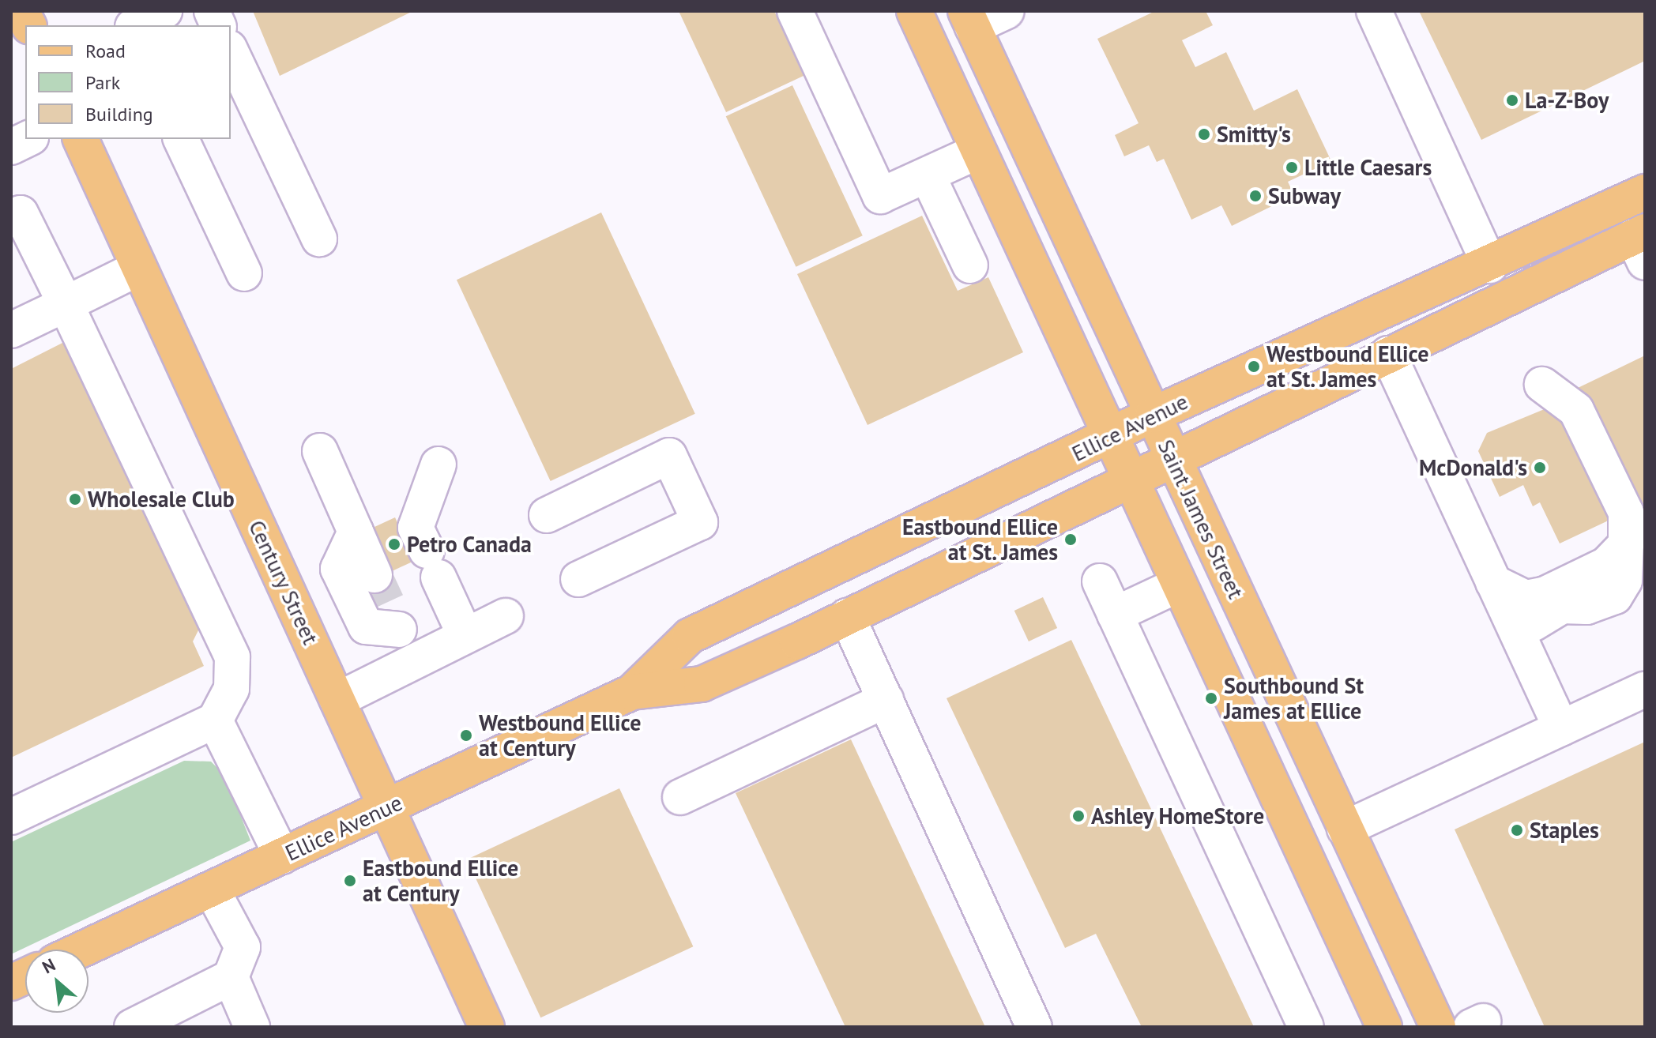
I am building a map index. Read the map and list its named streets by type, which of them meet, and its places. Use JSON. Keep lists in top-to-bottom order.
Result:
{
  "streets": {
    "main road": ["Ellice Avenue", "Saint James Street", "Century Street"]
  },
  "crossings": [
    ["Ellice Avenue", "Saint James Street"],
    ["Ellice Avenue", "Century Street"]
  ],
  "places": [
    "La-Z-Boy",
    "Smitty's",
    "Little Caesars",
    "Subway",
    "Westbound Ellice at St. James",
    "McDonald's",
    "Wholesale Club",
    "Eastbound Ellice at St. James",
    "Petro Canada",
    "Southbound St James at Ellice",
    "Westbound Ellice at Century",
    "Ashley HomeStore",
    "Staples",
    "Eastbound Ellice at Century"
  ],
  "legend": ["Road", "Park", "Building"],
  "north": "top left"
}
